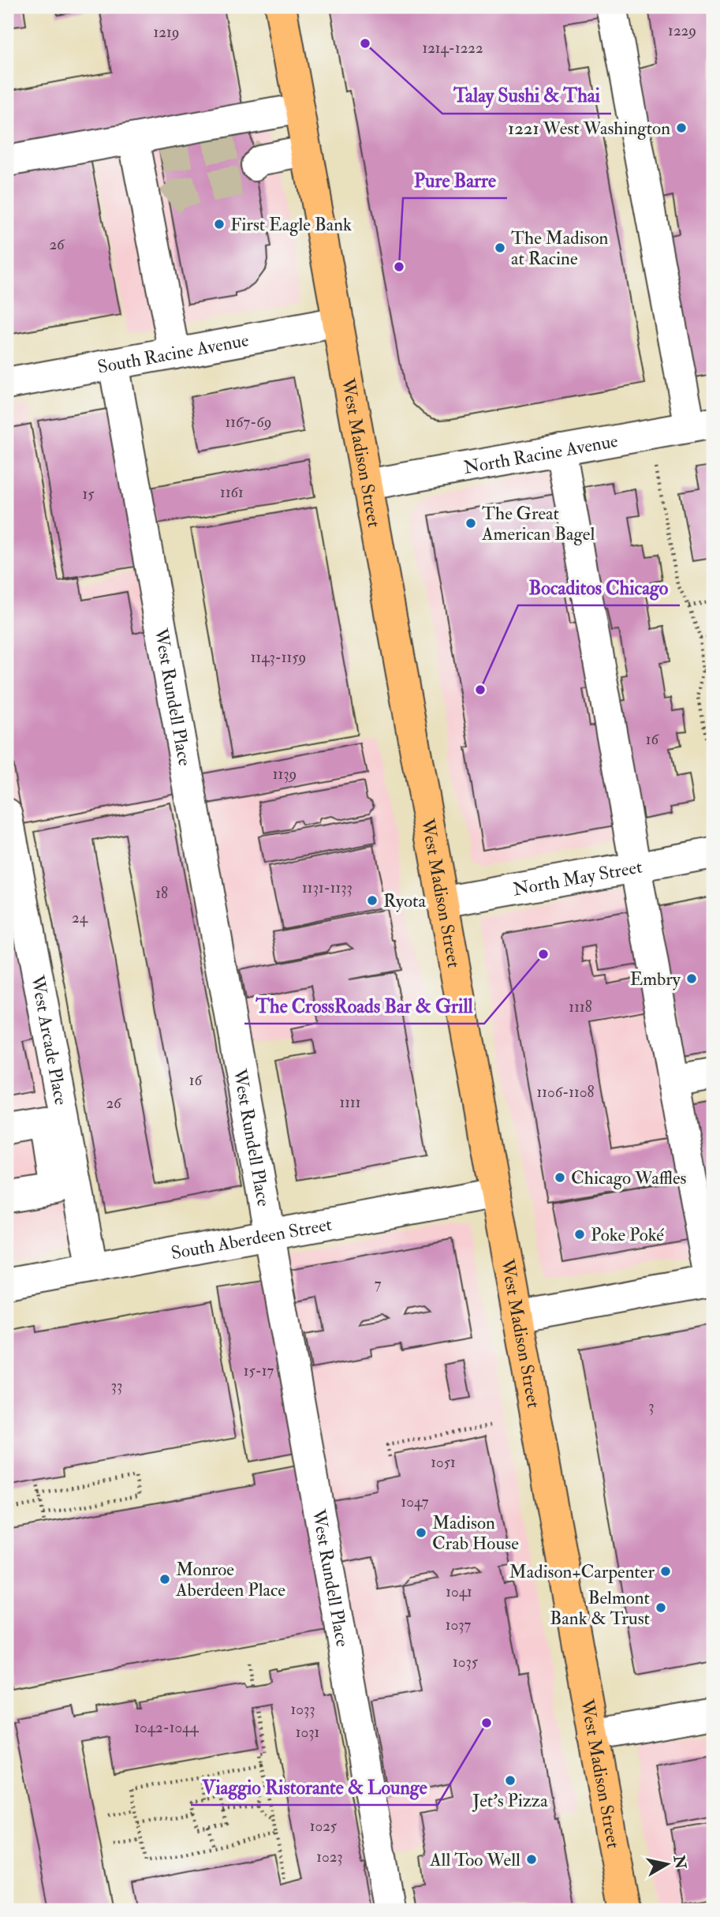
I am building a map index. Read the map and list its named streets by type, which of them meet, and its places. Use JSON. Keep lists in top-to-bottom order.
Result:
{
  "streets": {
    "main road": ["West Madison Street"],
    "street": [
      "South Racine Avenue",
      "North Racine Avenue",
      "West Rundell Place",
      "North May Street",
      "West Arcade Place",
      "South Aberdeen Street"
    ]
  },
  "crossings": [
    ["South Racine Avenue", "West Madison Street"],
    ["South Racine Avenue", "West Rundell Place"],
    ["West Madison Street", "North Racine Avenue"],
    ["West Madison Street", "North May Street"],
    ["West Madison Street", "South Aberdeen Street"],
    ["West Rundell Place", "South Aberdeen Street"],
    ["West Arcade Place", "South Aberdeen Street"]
  ],
  "places": [
    "Talay Sushi & Thai",
    "1221 West Washington",
    "First Eagle Bank",
    "The Madison at Racine",
    "Pure Barre",
    "The Great American Bagel",
    "Bocaditos Chicago",
    "Ryota",
    "The CrossRoads Bar & Grill",
    "Embry",
    "Chicago Waffles",
    "Poke Poké",
    "Madison Crab House",
    "Madison+Carpenter",
    "Monroe Aberdeen Place",
    "Belmont Bank & Trust",
    "Viaggio Ristorante & Lounge",
    "Jet's Pizza",
    "All Too Well"
  ],
  "house_numbers": [
    "1229",
    "1219",
    "1214-1222",
    "26",
    "1167-69",
    "1161",
    "15",
    "1143-1159",
    "16",
    "1139",
    "1131-1133",
    "18",
    "24",
    "1118",
    "16",
    "1106-1108",
    "1111",
    "26",
    "7",
    "15-17",
    "33",
    "3",
    "1051",
    "1047",
    "1041",
    "1037",
    "1035",
    "1033",
    "1042-1044",
    "1031",
    "1025",
    "1023"
  ],
  "north": "right"
}
